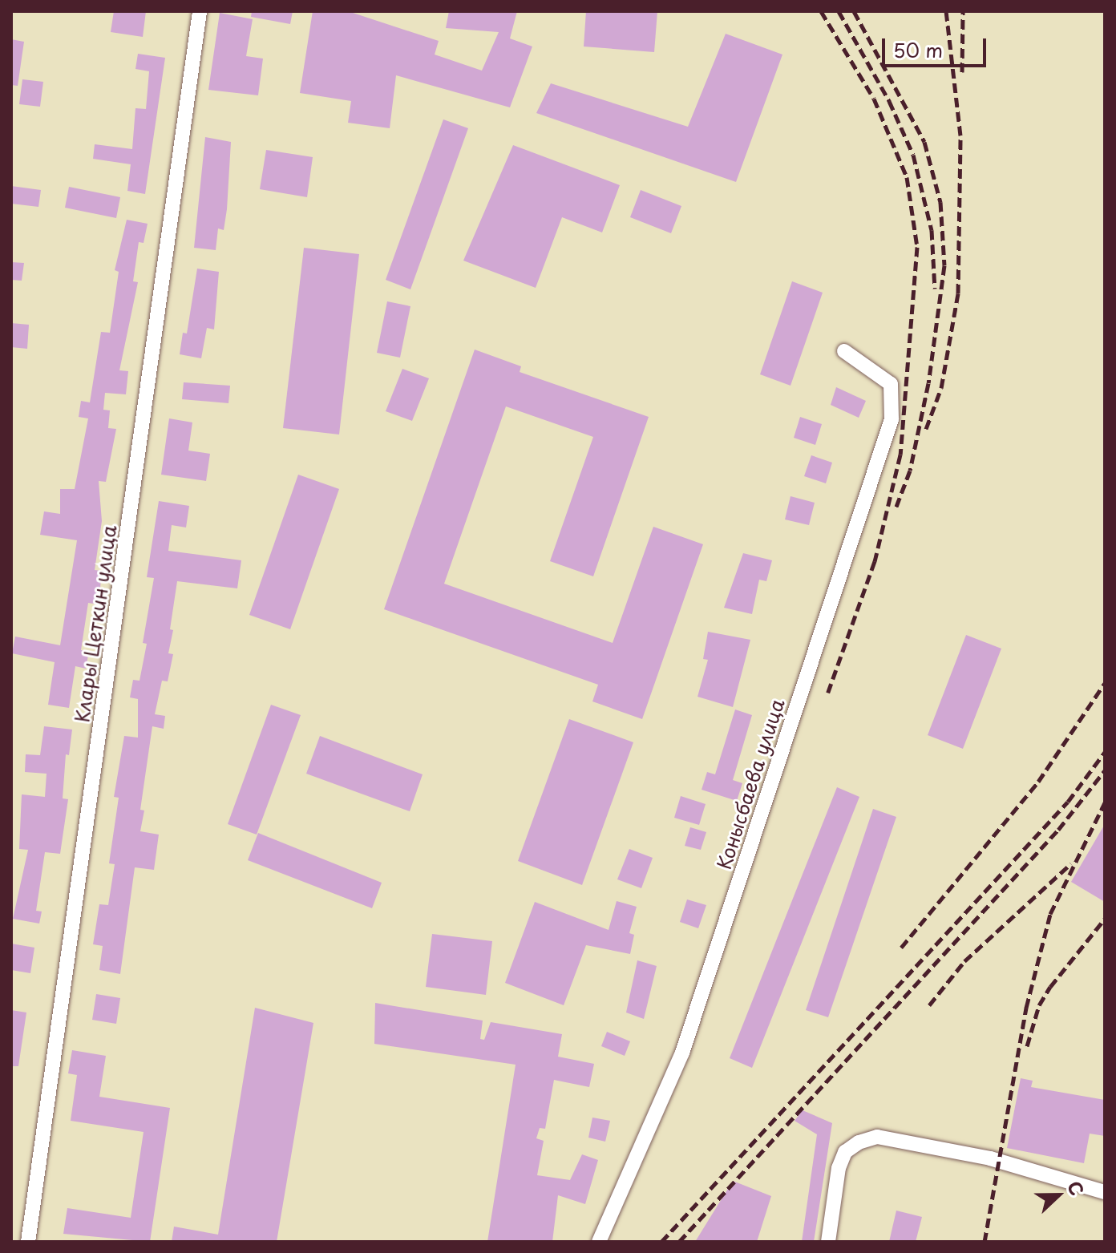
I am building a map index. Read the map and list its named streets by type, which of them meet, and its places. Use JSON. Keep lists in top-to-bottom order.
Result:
{
  "streets": {
    "street": ["Клары Цеткин улица", "Конысбаева улица"]
  },
  "scale_bar": "50 m",
  "north": "right"
}
